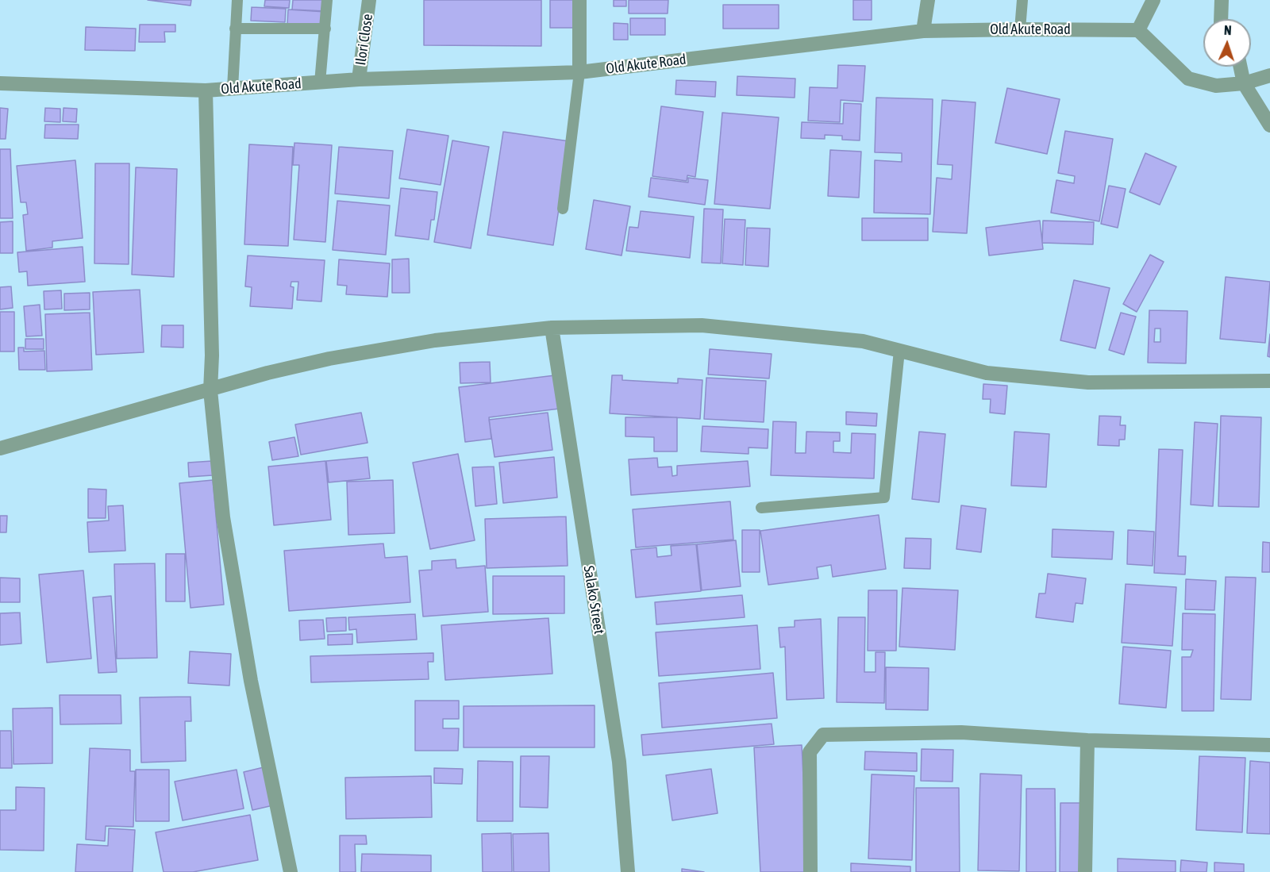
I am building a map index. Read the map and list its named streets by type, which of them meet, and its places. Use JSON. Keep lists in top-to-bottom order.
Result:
{
  "streets": {
    "street": ["Old Akute Road", "Ilori Close", "Salako Street"]
  },
  "crossings": [
    ["Old Akute Road", "Ilori Close"]
  ],
  "north": "top"
}
